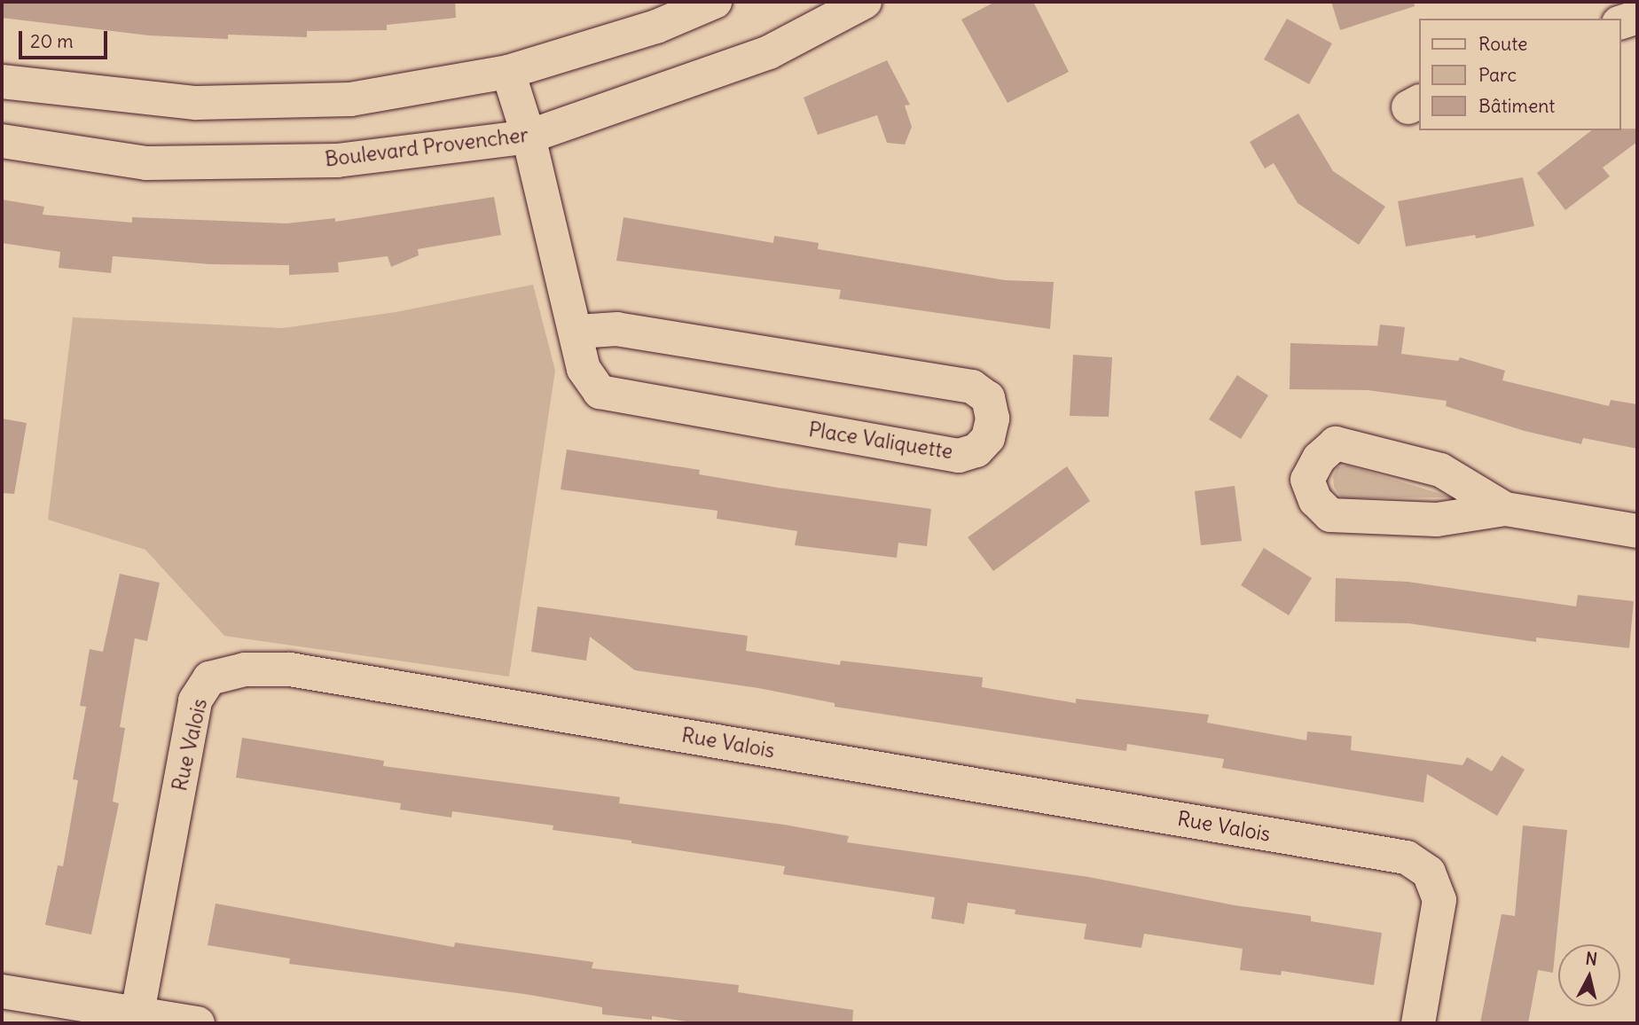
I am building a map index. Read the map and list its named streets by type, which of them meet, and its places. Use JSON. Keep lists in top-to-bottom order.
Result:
{
  "streets": {
    "street": ["Boulevard Provencher", "Place Valiquette", "Rue Valois"]
  },
  "crossings": [
    ["Boulevard Provencher", "Place Valiquette"]
  ],
  "legend": ["Route", "Parc", "Bâtiment"],
  "scale_bar": "20 m",
  "north": "top"
}
